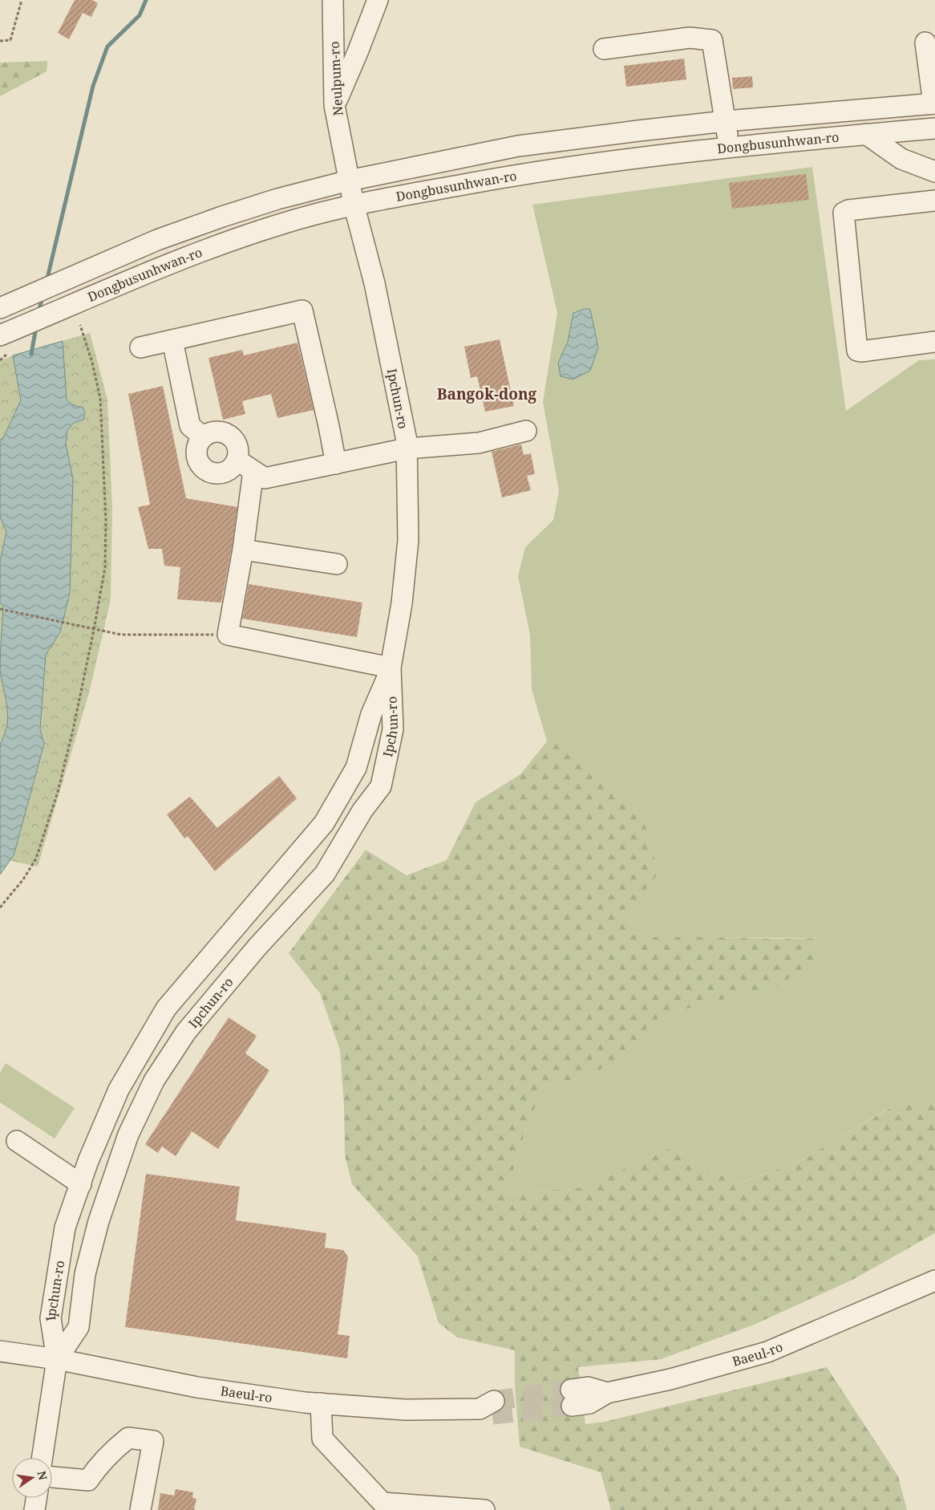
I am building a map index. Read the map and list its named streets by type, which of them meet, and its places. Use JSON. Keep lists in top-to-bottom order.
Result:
{
  "streets": {
    "street": [
      "Neulpum-ro",
      "Dongbusunhwan-ro",
      "Ipchun-ro",
      "Baeul-ro"
    ]
  },
  "crossings": [
    ["Neulpum-ro", "Dongbusunhwan-ro"],
    ["Neulpum-ro", "Ipchun-ro"],
    ["Dongbusunhwan-ro", "Ipchun-ro"],
    ["Ipchun-ro", "Baeul-ro"]
  ],
  "districts": ["Bangok-dong"],
  "north": "right"
}
